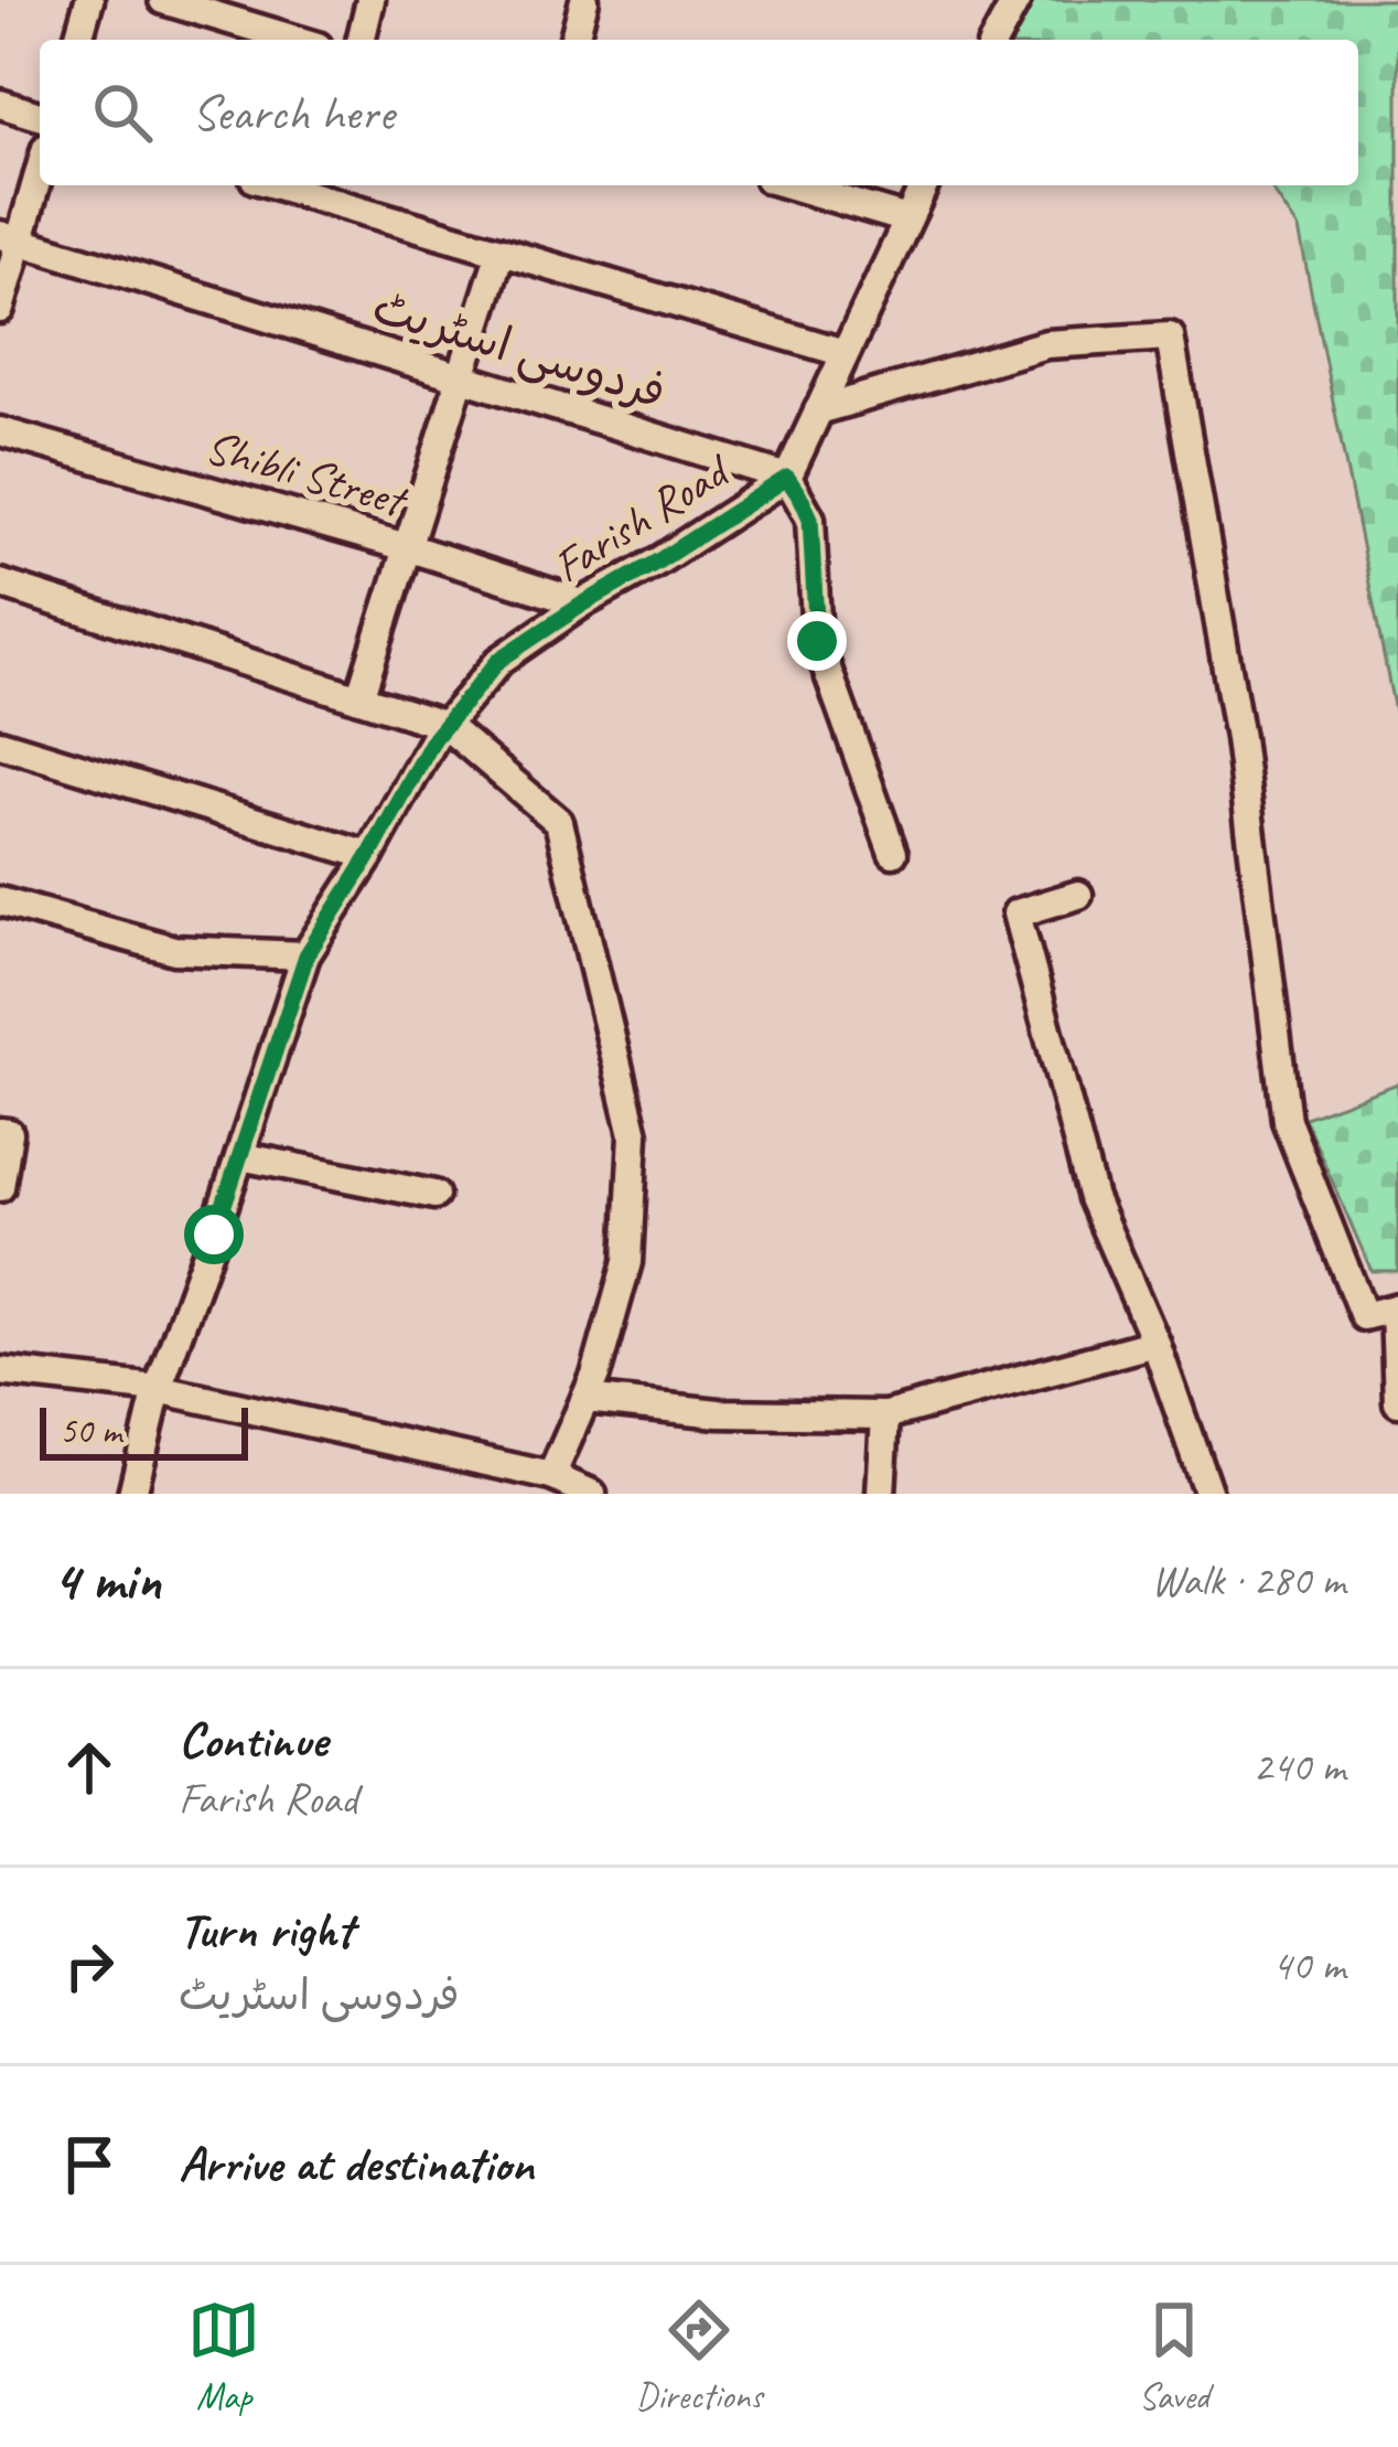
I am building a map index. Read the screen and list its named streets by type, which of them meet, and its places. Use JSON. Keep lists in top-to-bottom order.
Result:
{
  "streets": {
    "street": ["فردوسی اسٹریٹ", "Shibli Street", "Farish Road"]
  },
  "crossings": [
    ["فردوسی اسٹریٹ", "Farish Road"],
    ["Shibli Street", "Farish Road"]
  ],
  "scale_bar": "50 m",
  "page": {
    "search": "Search here",
    "scale": "50 m",
    "heading": ["4 min", "Walk · 280 m"],
    "list": [
      ["Continue", "Farish Road", "240 m"],
      ["Turn right", "فردوسی اسٹریٹ", "40 m"],
      "Arrive at destination"
    ],
    "nav": ["Map", "Directions", "Saved"]
  }
}
